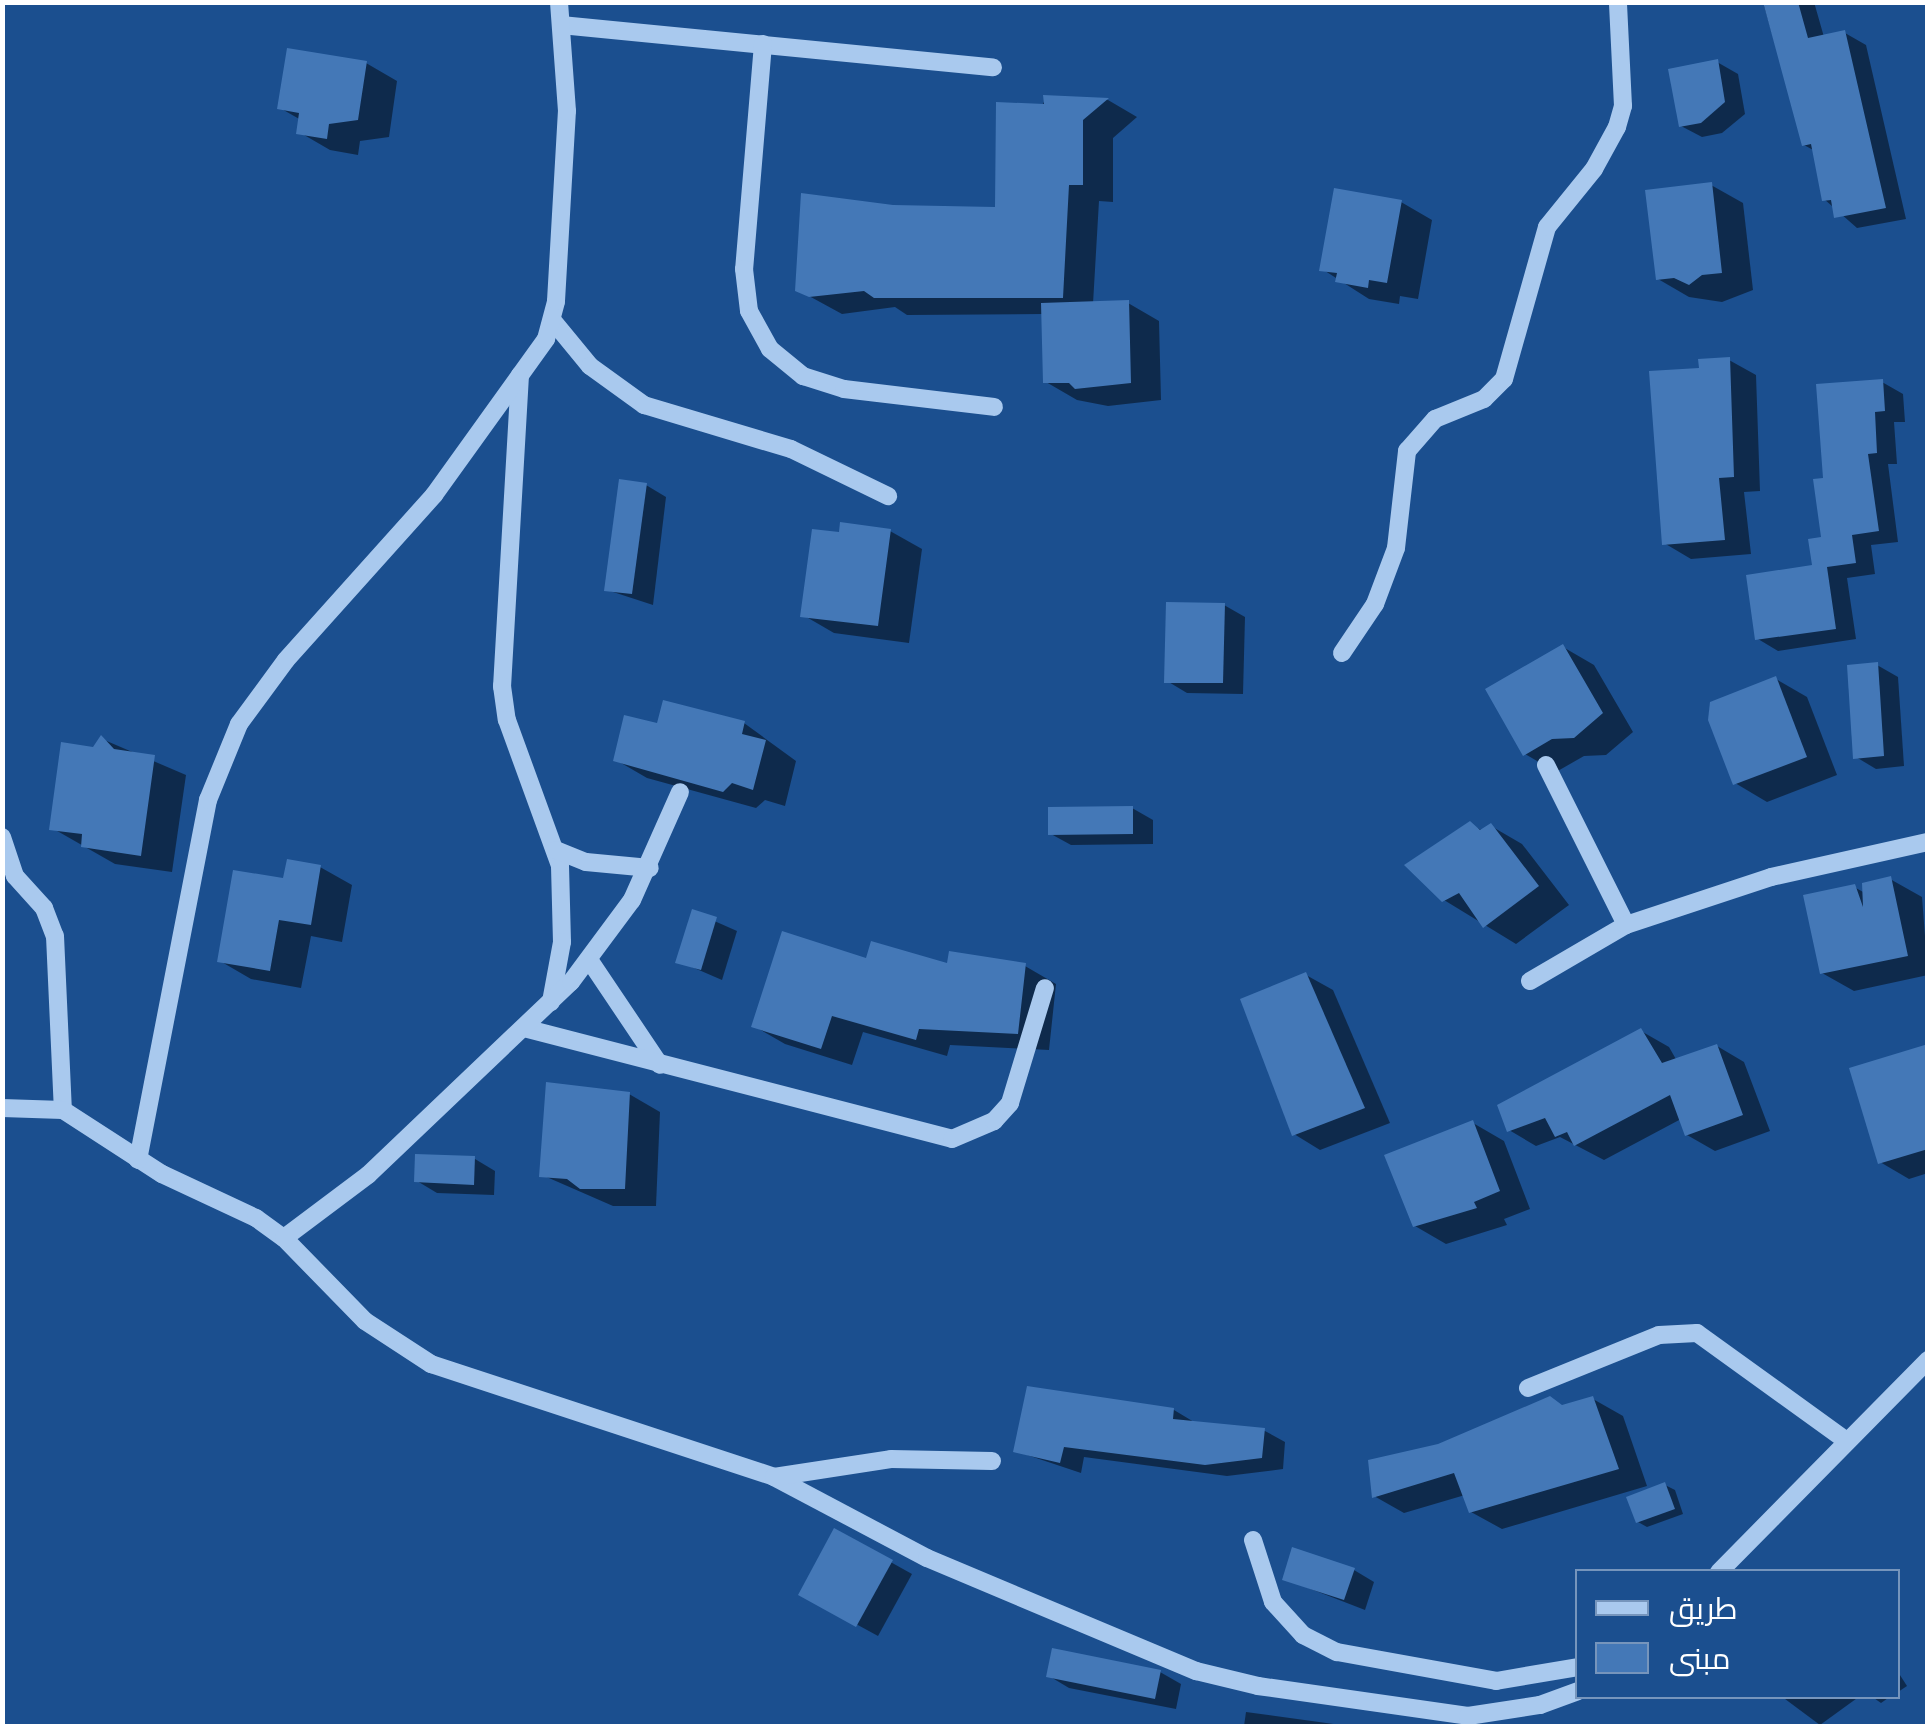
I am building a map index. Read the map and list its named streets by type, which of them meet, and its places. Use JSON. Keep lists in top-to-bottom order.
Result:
{
  "legend": ["طريق", "مبنى"]
}
